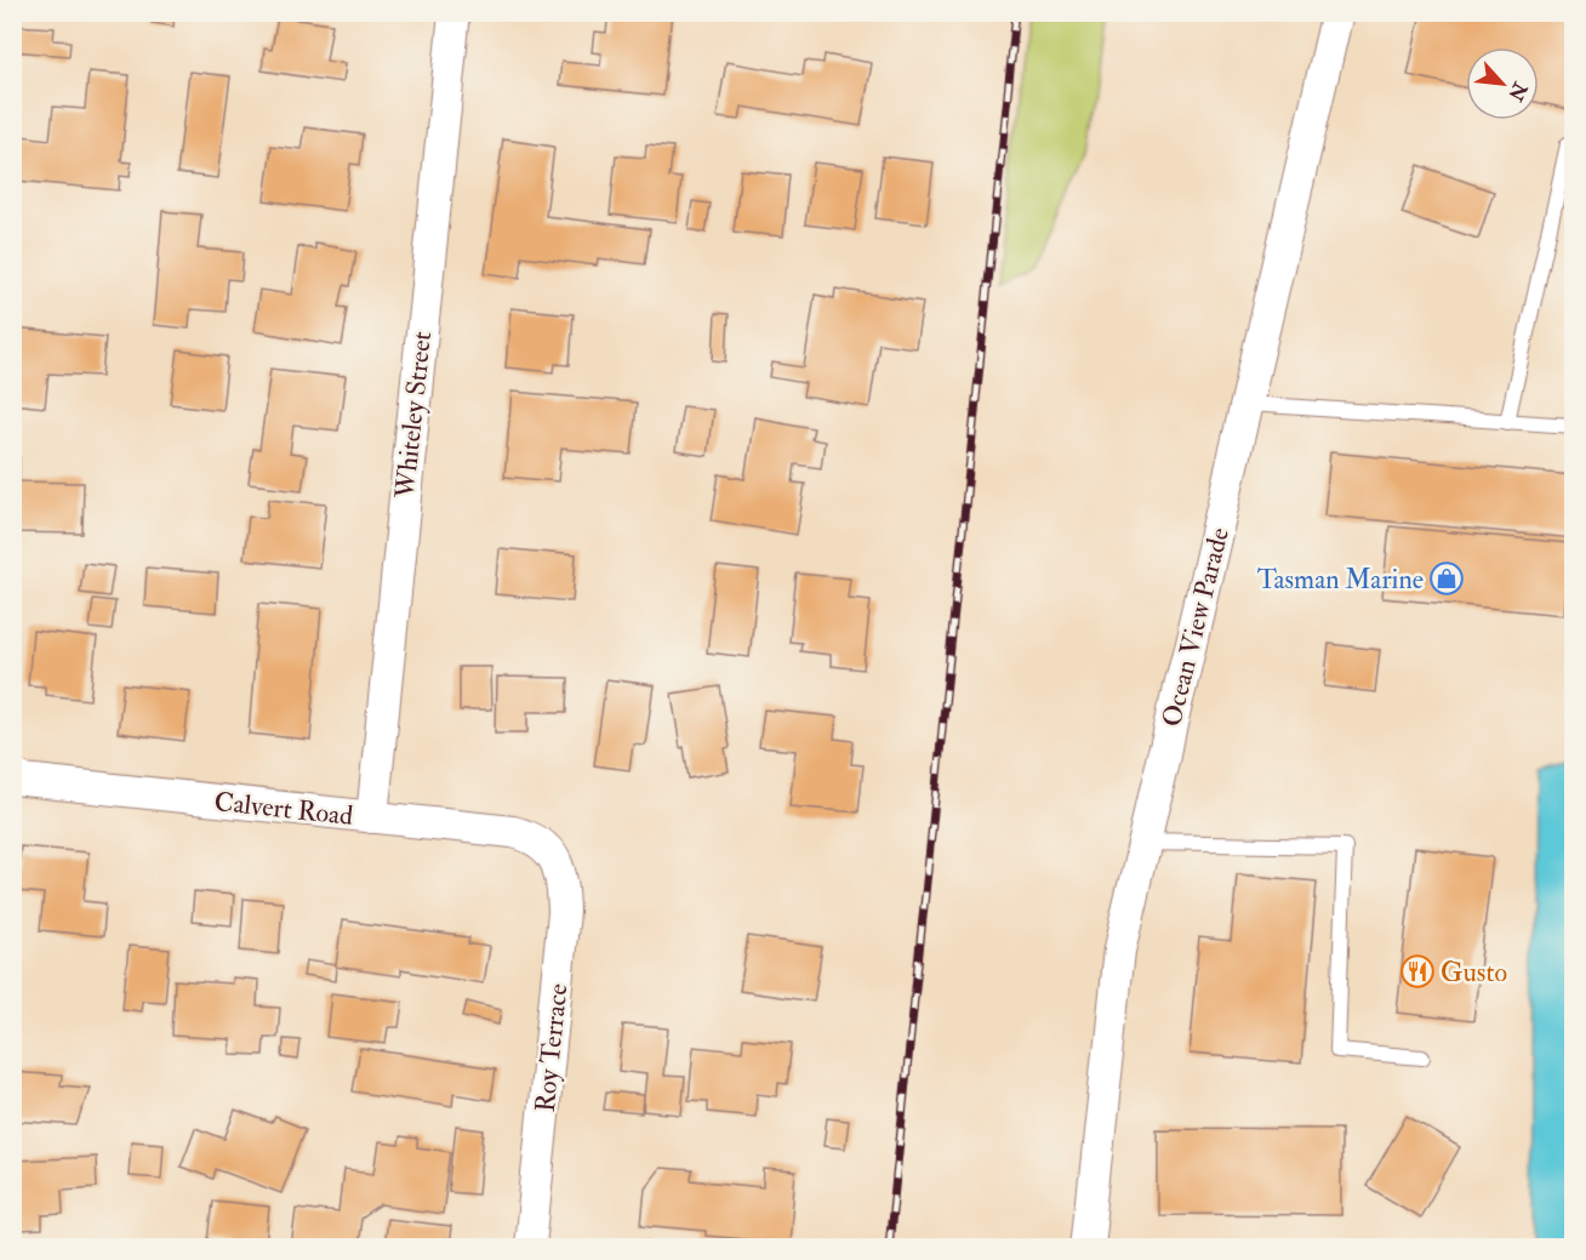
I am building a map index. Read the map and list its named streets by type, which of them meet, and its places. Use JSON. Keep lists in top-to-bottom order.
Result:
{
  "streets": {
    "street": [
      "Whiteley Street",
      "Ocean View Parade",
      "Calvert Road",
      "Roy Terrace"
    ]
  },
  "crossings": [
    ["Whiteley Street", "Calvert Road"],
    ["Calvert Road", "Roy Terrace"]
  ],
  "places": {
    "shop": ["Tasman Marine"],
    "restaurant": ["Gusto"]
  },
  "north": "bottom right"
}
